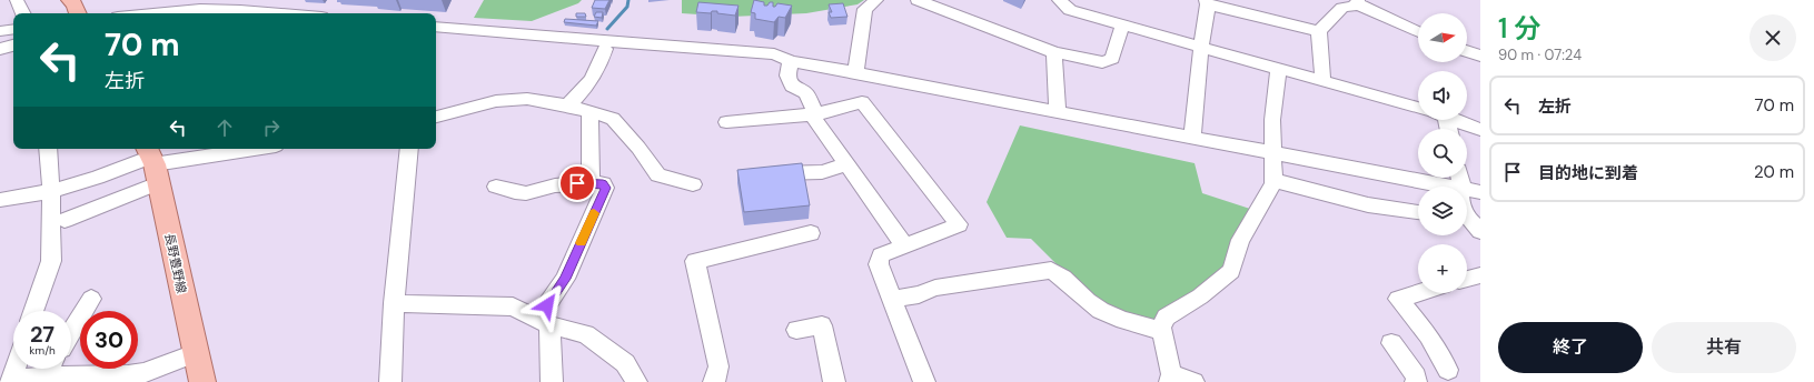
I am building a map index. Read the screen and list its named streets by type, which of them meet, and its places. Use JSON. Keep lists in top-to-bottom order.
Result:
{
  "streets": {
    "main road": ["長野豊野線"]
  },
  "north": "right",
  "page": {
    "heading": ["1 分", "90 m · 07:24"],
    "map_buttons": "+",
    "turn": ["70 m", "左折"],
    "list": [
      {
        "name": "左折",
        "value": "70 m"
      },
      {
        "name": "目的地に到着",
        "value": "20 m"
      }
    ],
    "speed": "27 km/h",
    "limit": "30",
    "buttons": ["終了", "共有"]
  }
}
